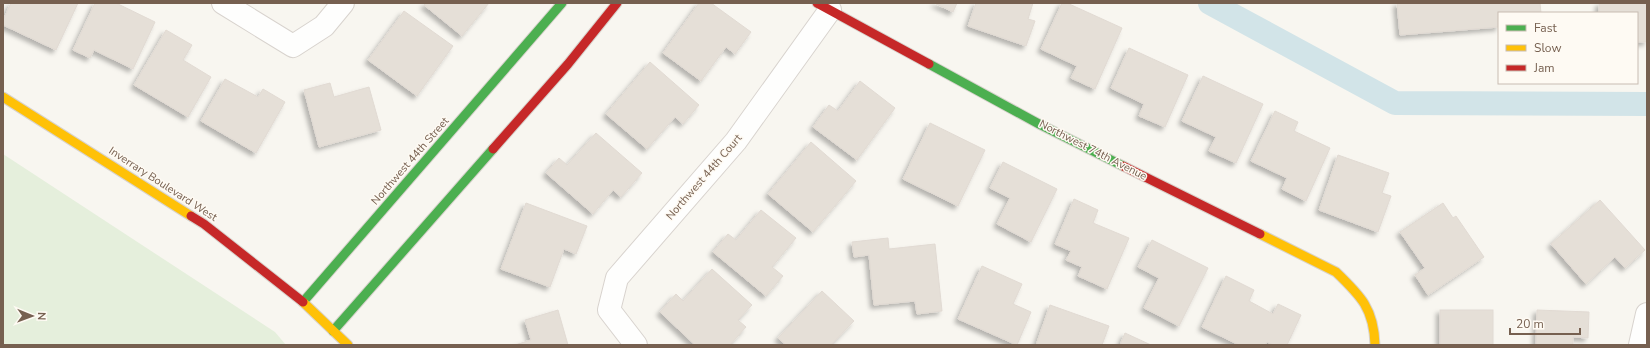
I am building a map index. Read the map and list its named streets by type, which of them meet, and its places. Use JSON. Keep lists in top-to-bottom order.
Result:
{
  "streets": {
    "street": [
      "Northwest 74th Avenue",
      "Northwest 44th Street",
      "Northwest 44th Court",
      "Inverrary Boulevard West"
    ]
  },
  "crossings": [
    ["Northwest 74th Avenue", "Northwest 44th Court"],
    ["Northwest 44th Street", "Inverrary Boulevard West"]
  ],
  "legend": ["Fast", "Slow", "Jam"],
  "scale_bar": "20 m",
  "north": "right"
}
